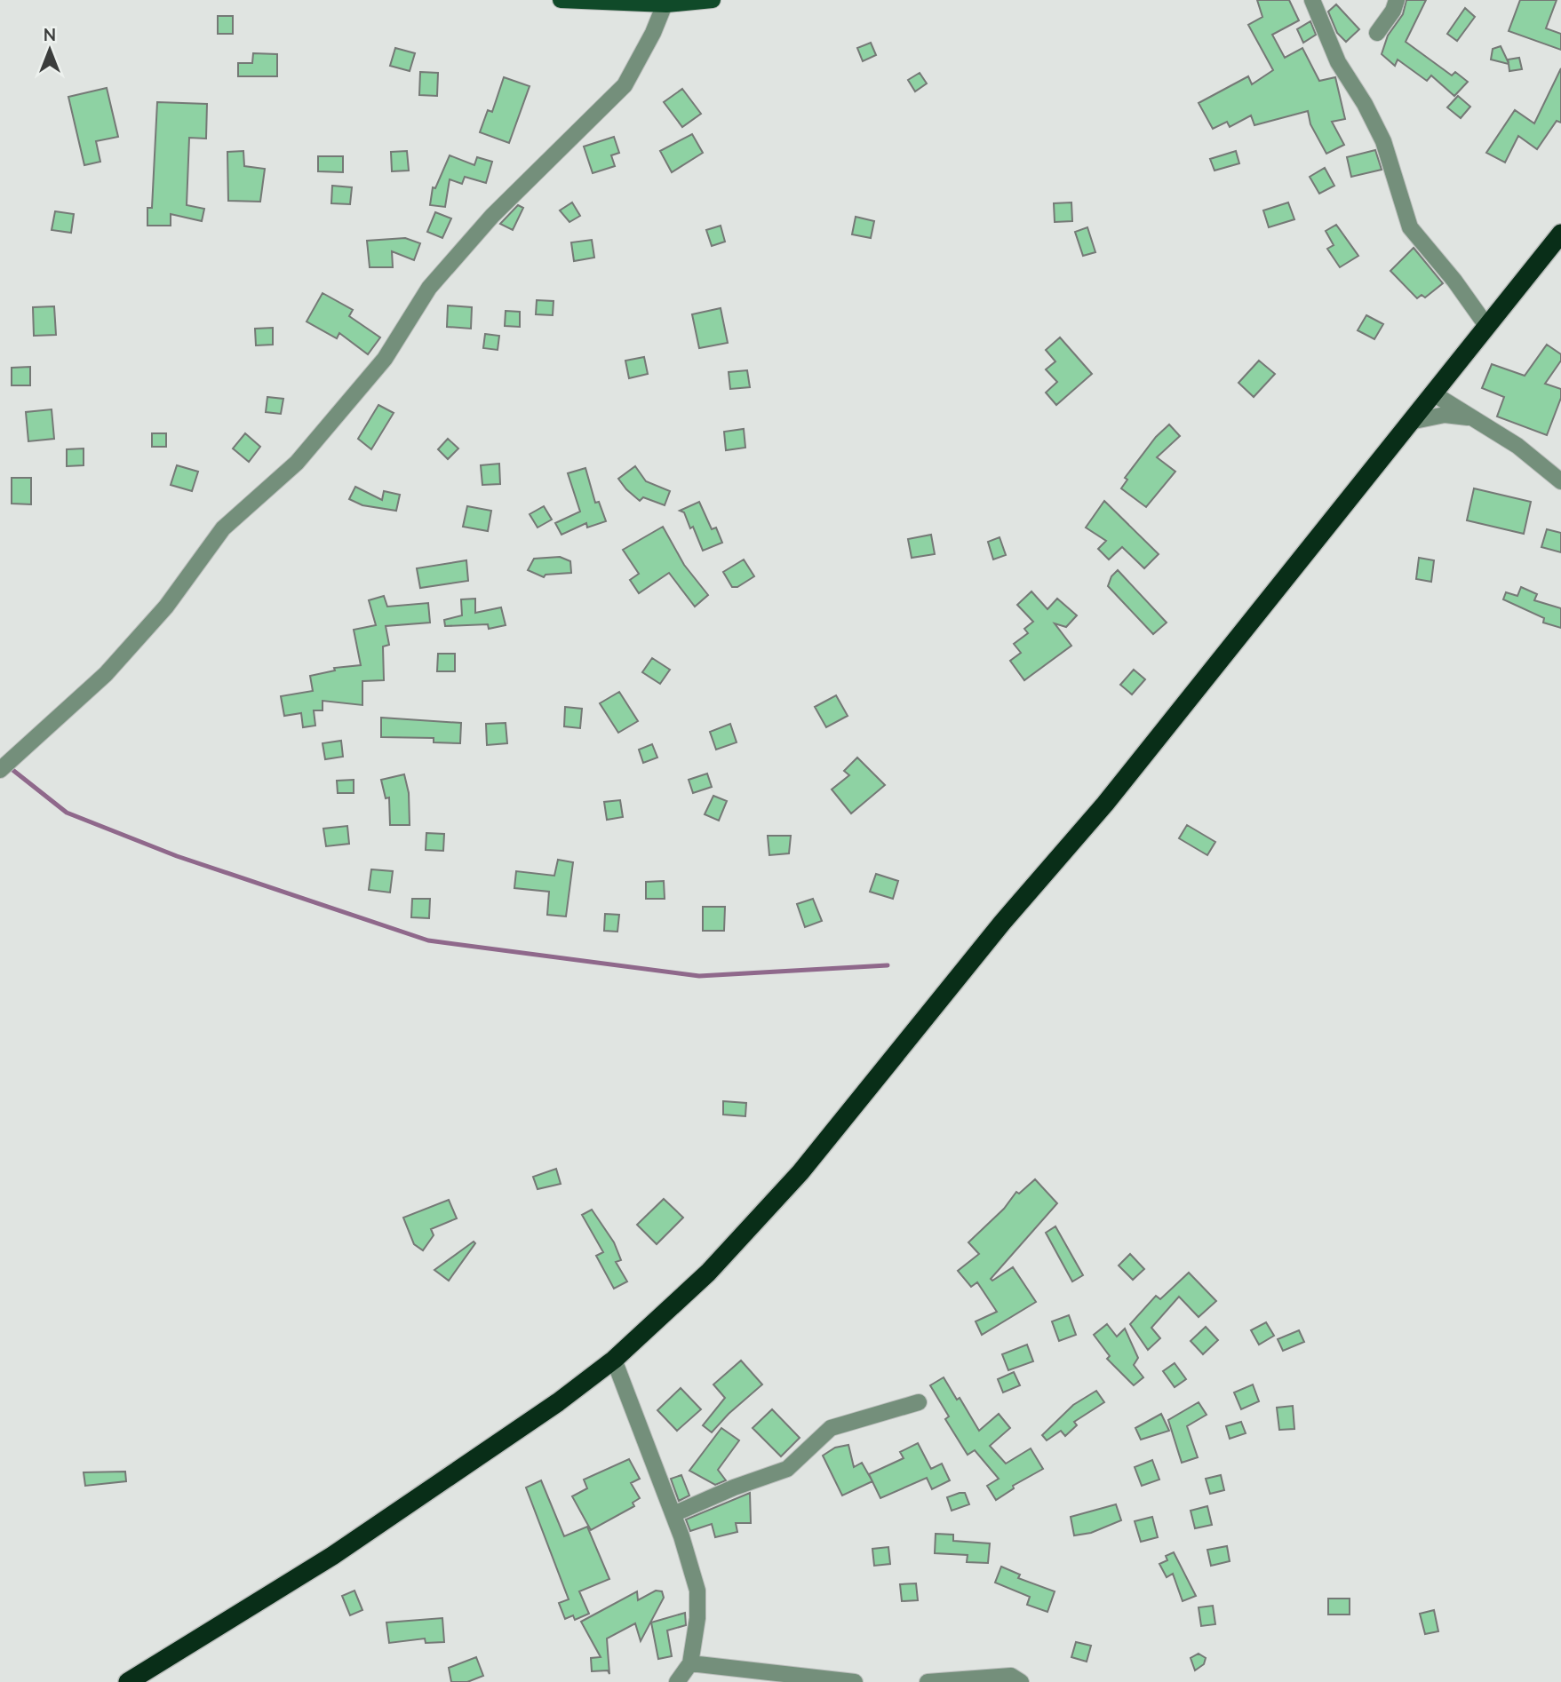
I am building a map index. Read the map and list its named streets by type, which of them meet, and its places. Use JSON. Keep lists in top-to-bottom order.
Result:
{
  "north": "top"
}
